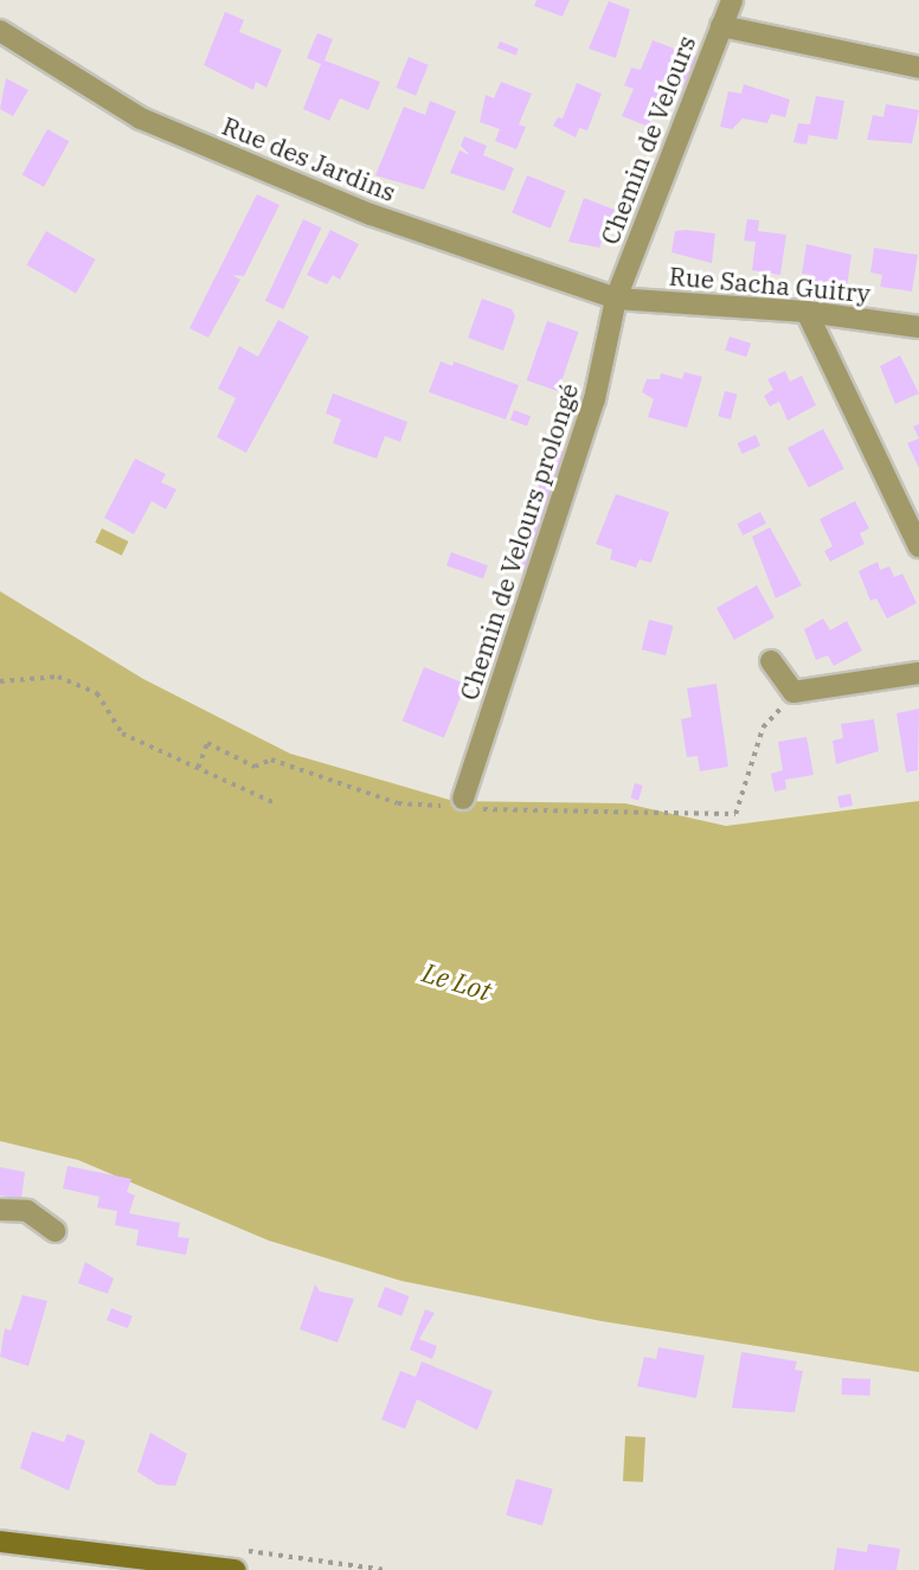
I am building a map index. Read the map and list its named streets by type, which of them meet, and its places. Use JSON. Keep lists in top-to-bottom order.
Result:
{
  "streets": {
    "street": [
      "Chemin de Velours",
      "Rue des Jardins",
      "Rue Sacha Guitry",
      "Chemin de Velours prolongé"
    ]
  },
  "crossings": [
    ["Chemin de Velours", "Rue des Jardins"],
    ["Chemin de Velours", "Rue Sacha Guitry"],
    ["Chemin de Velours", "Chemin de Velours prolongé"],
    ["Rue des Jardins", "Rue Sacha Guitry"],
    ["Rue des Jardins", "Chemin de Velours prolongé"],
    ["Rue Sacha Guitry", "Chemin de Velours prolongé"]
  ],
  "water": ["Le Lot"]
}
